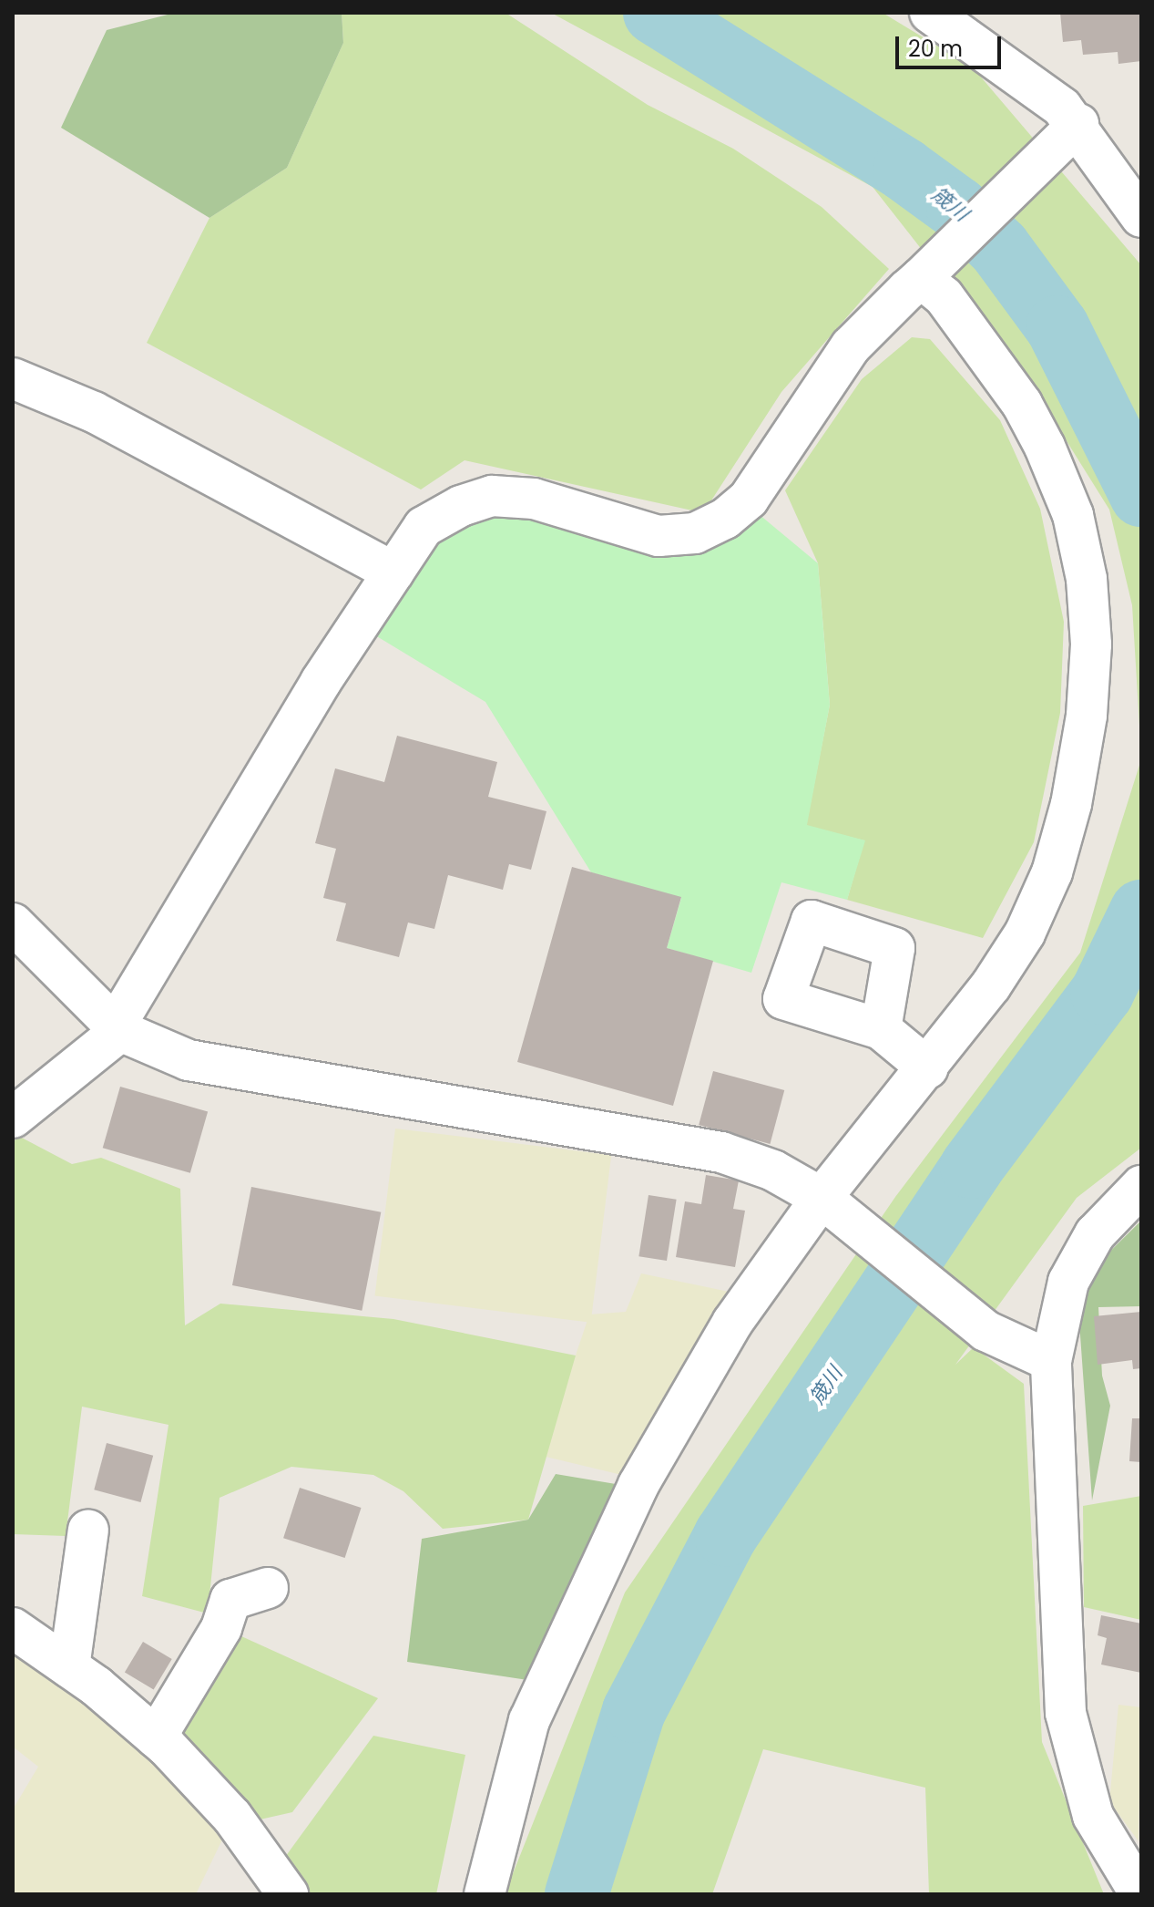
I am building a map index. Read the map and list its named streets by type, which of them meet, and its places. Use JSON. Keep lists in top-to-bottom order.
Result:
{
  "water": ["筬川"],
  "scale_bar": "20 m"
}
